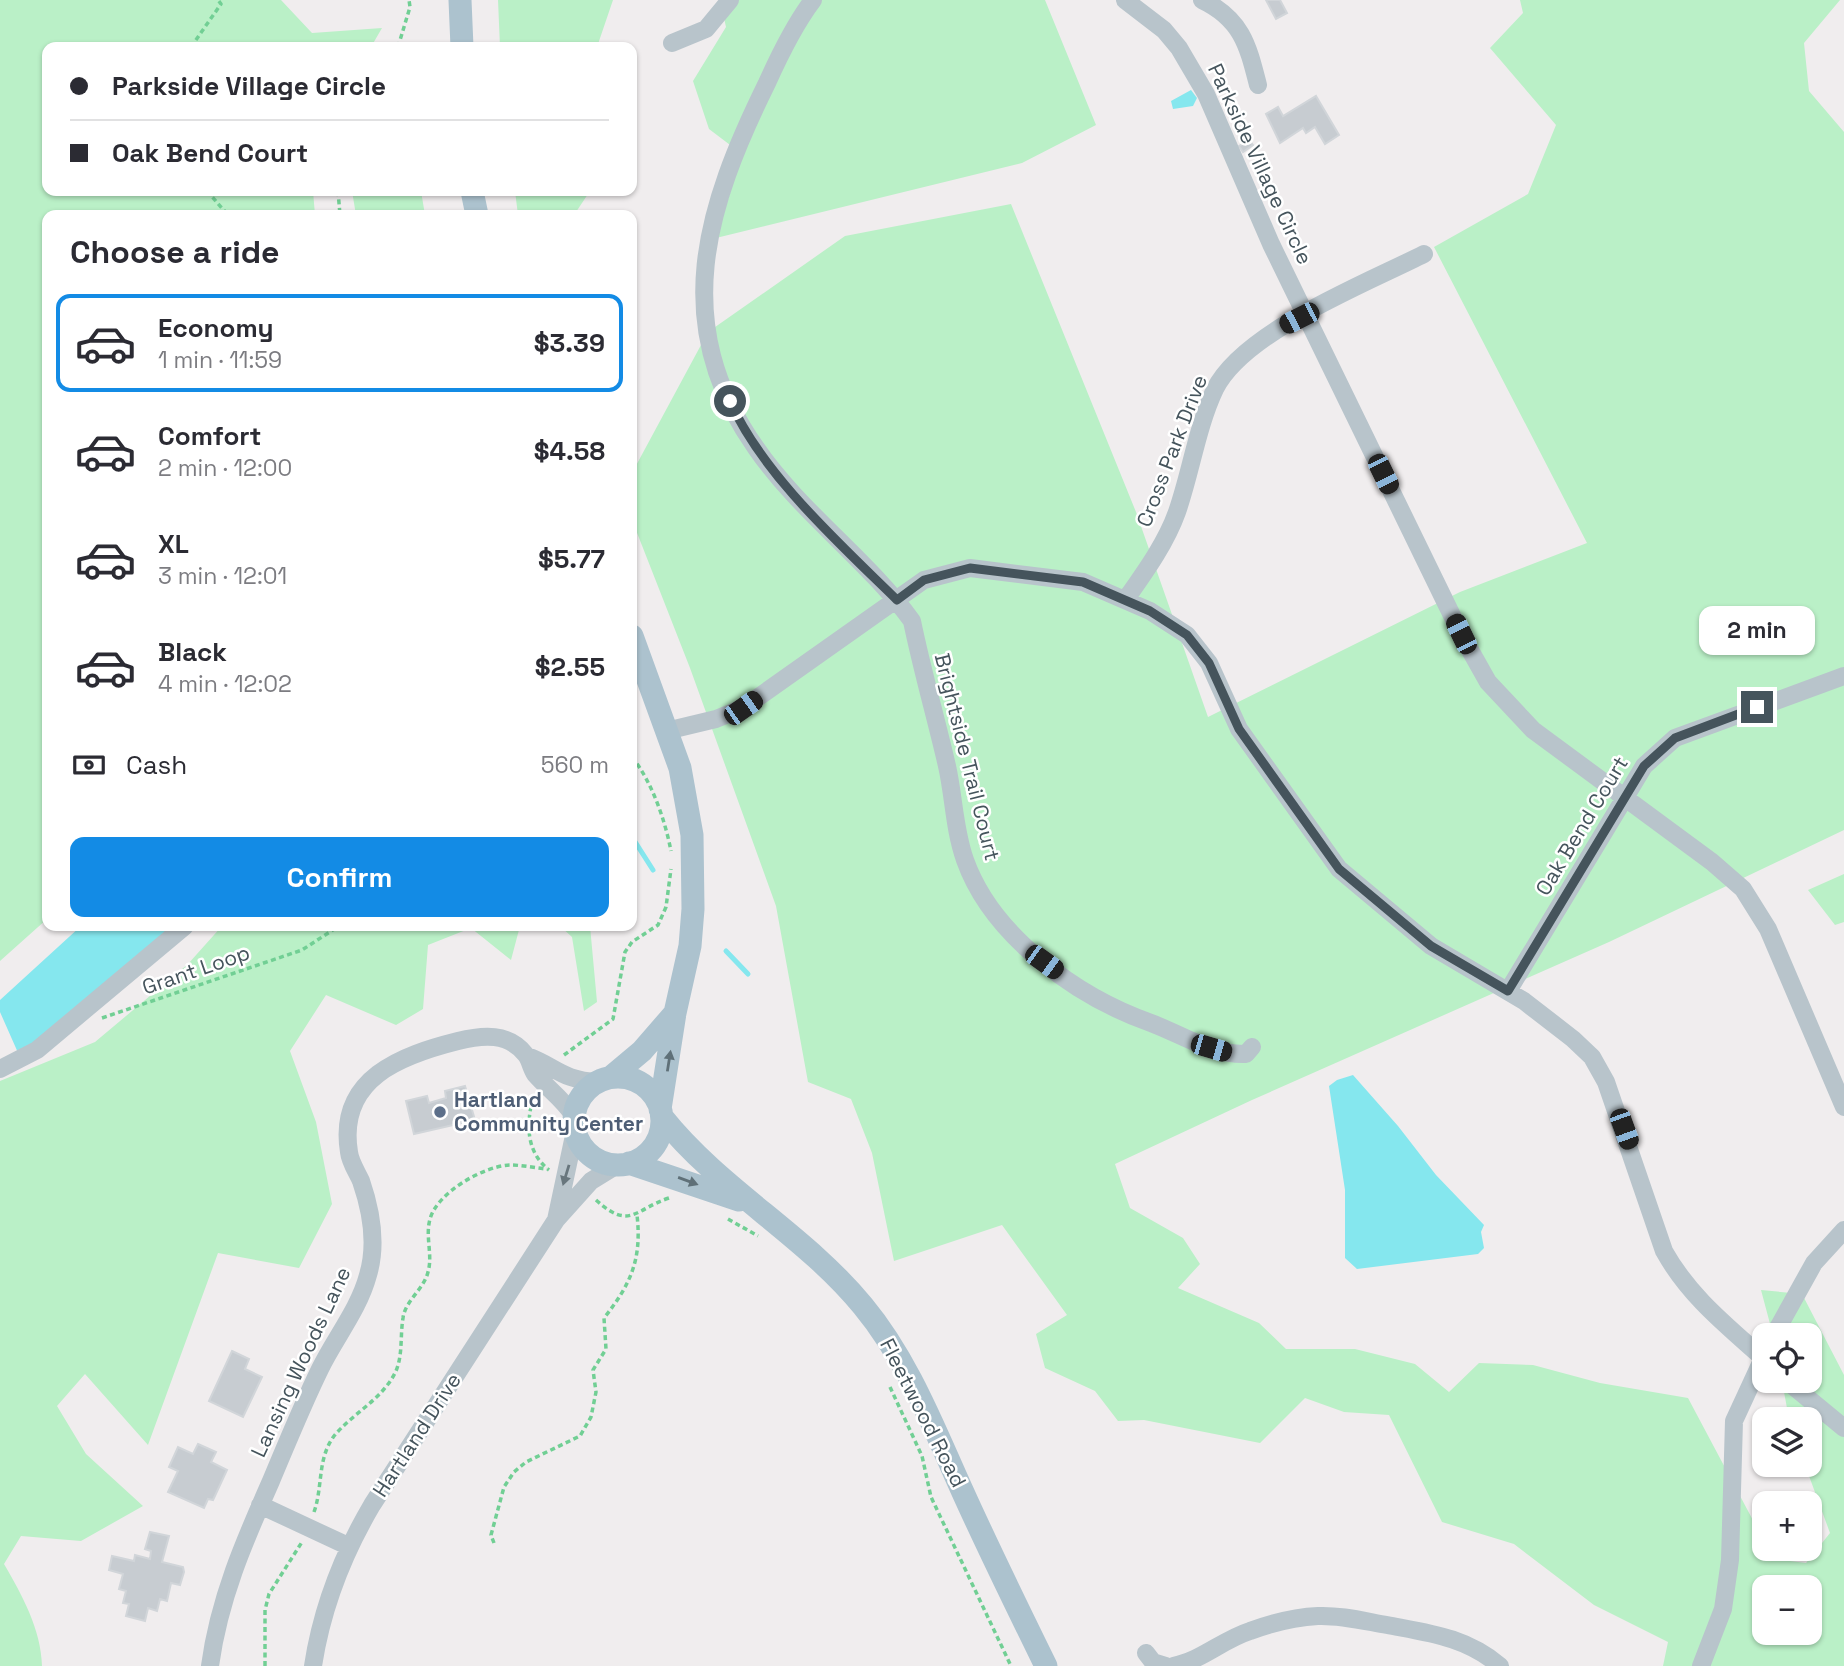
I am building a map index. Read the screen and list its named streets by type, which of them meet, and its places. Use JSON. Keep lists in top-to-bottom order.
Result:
{
  "streets": {
    "main road": ["Fleetwood Road", "Hartland Drive"],
    "street": [
      "Parkside Village Circle",
      "Cross Park Drive",
      "Brightside Trail Court",
      "Oak Bend Court",
      "Lansing Woods Lane"
    ],
    "path": ["Grant Loop"]
  },
  "crossings": [
    ["Parkside Village Circle", "Cross Park Drive"],
    ["Parkside Village Circle", "Oak Bend Court"],
    ["Lansing Woods Lane", "Fleetwood Road"],
    ["Lansing Woods Lane", "Hartland Drive"],
    ["Fleetwood Road", "Hartland Drive"]
  ],
  "places": ["Hartland Community Center"],
  "page": {
    "banner": ["Parkside Village Circle", "Oak Bend Court"],
    "heading": "Choose a ride",
    "list": [
      {
        "name": "Economy",
        "note": "1 min · 11:59",
        "value": "$3.39"
      },
      {
        "name": "Comfort",
        "note": "2 min · 12:00",
        "value": "$4.58"
      },
      {
        "name": "XL",
        "note": "3 min · 12:01",
        "value": "$5.77"
      },
      {
        "name": "Black",
        "note": "4 min · 12:02",
        "value": "$2.55"
      }
    ],
    "bubble": "2 min",
    "pay": ["Cash", "560 m"],
    "buttons": "Confirm",
    "map_buttons": ["+", "−"]
  }
}
